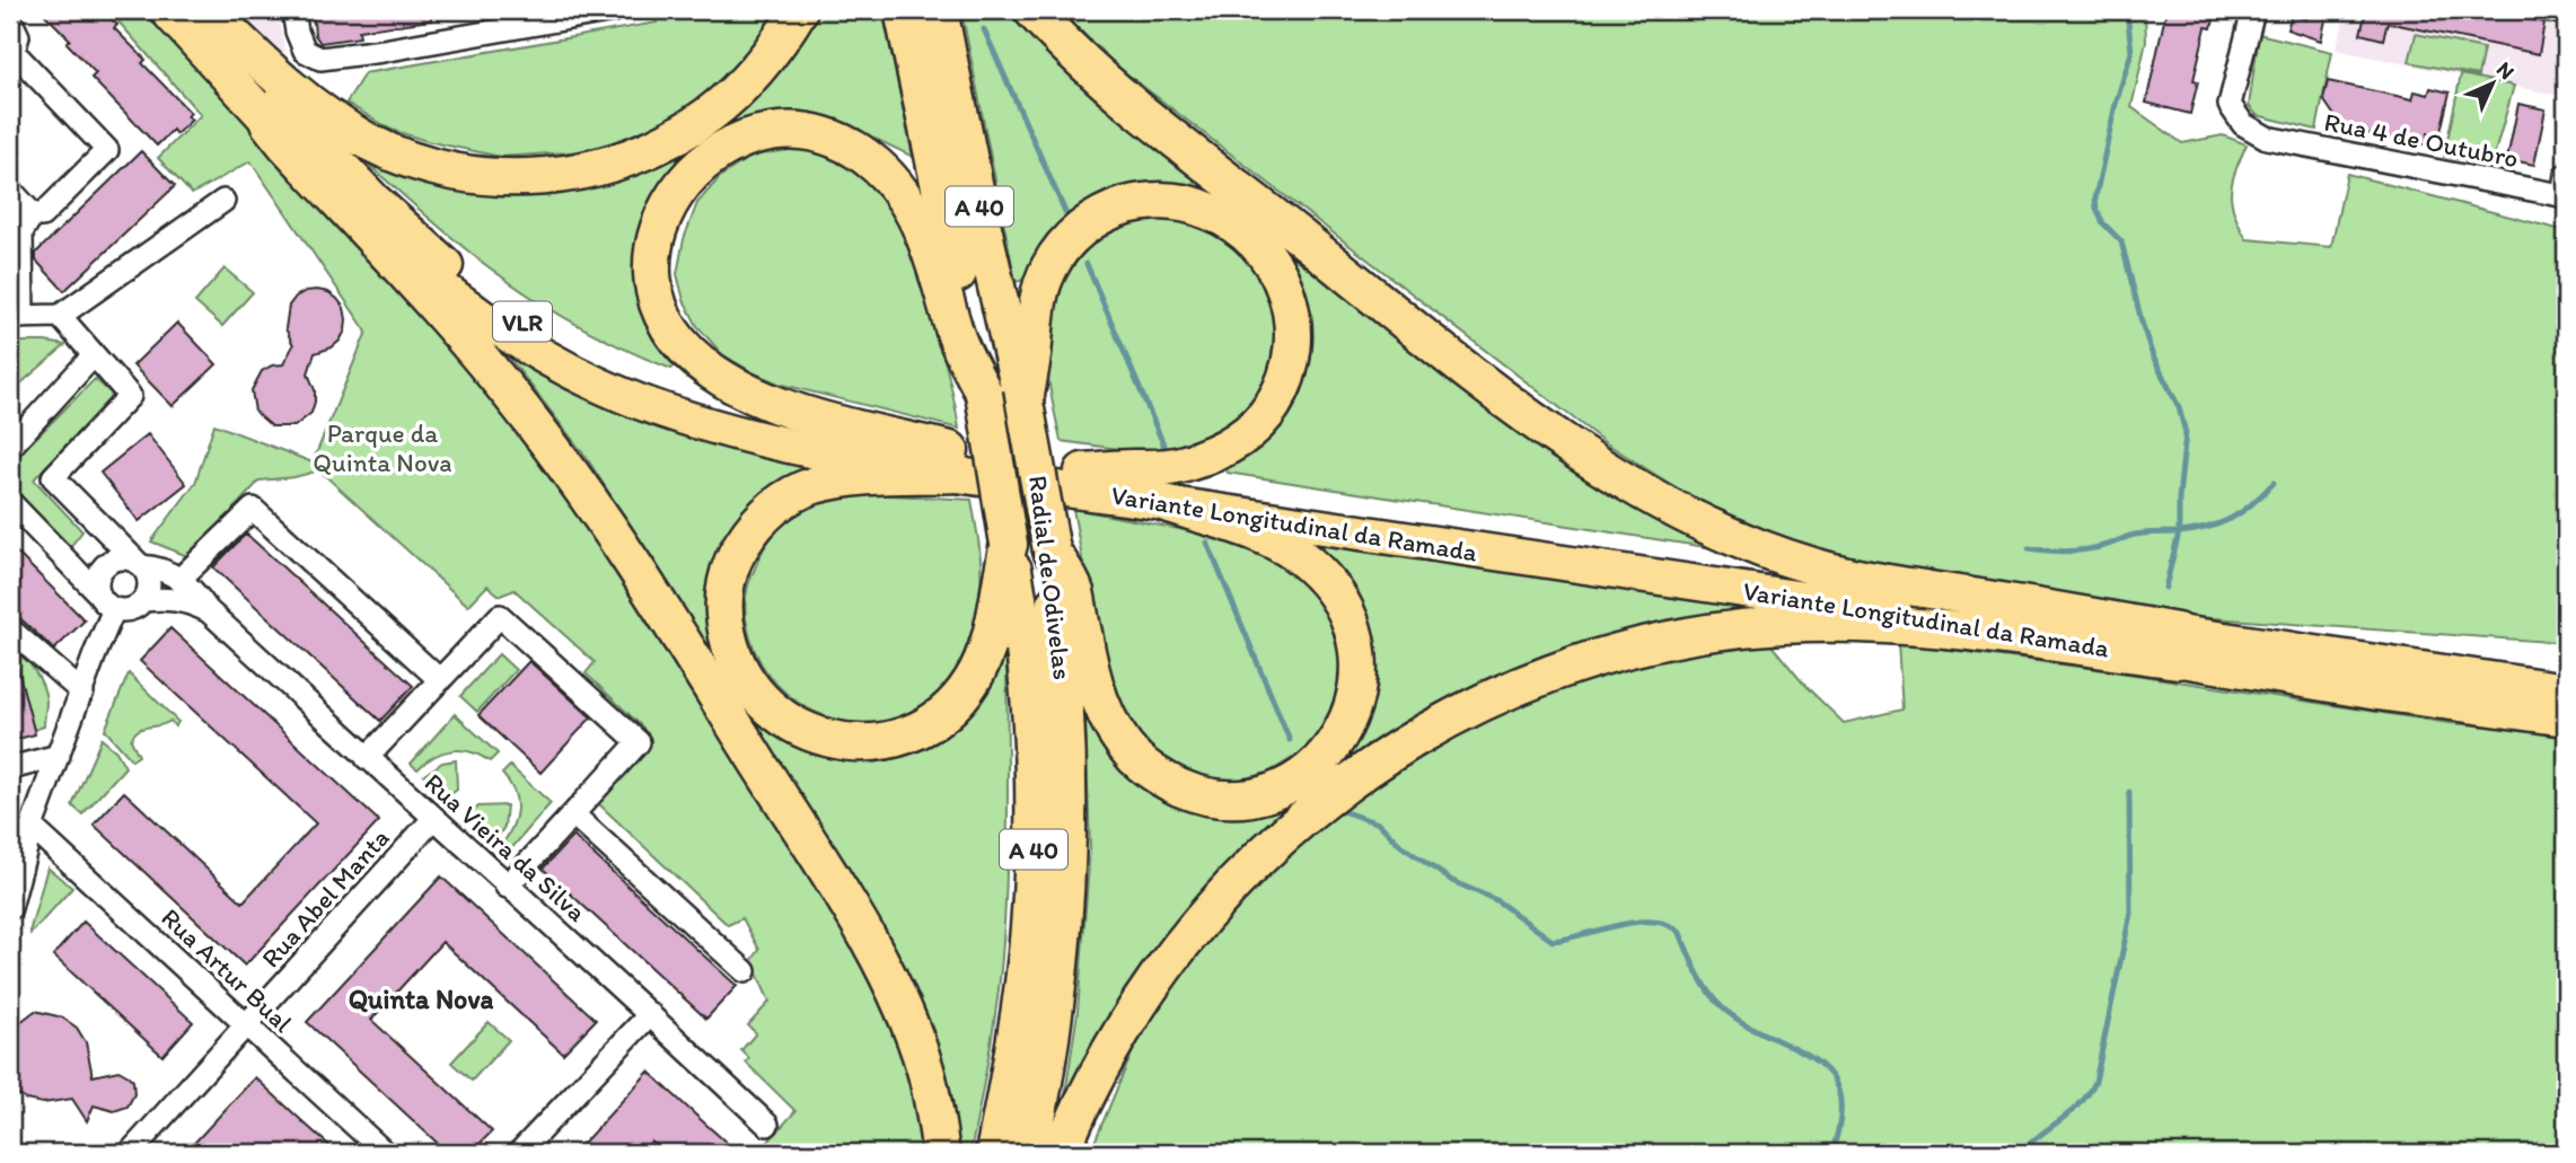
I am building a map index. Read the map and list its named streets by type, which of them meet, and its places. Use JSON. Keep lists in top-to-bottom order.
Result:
{
  "streets": {
    "highway": ["A 40", "Radial de Odivelas"],
    "main road": ["VLR", "Variante Longitudinal da Ramada"],
    "street": [
      "Rua 4 de Outubro",
      "Rua Vieira da Silva",
      "Rua Abel Manta",
      "Rua Artur Bual"
    ]
  },
  "crossings": [
    ["Rua Vieira da Silva", "Rua Abel Manta"],
    ["Rua Abel Manta", "Rua Artur Bual"]
  ],
  "districts": ["Quinta Nova"],
  "parks": ["Parque da Quinta Nova"],
  "north": "top right"
}
